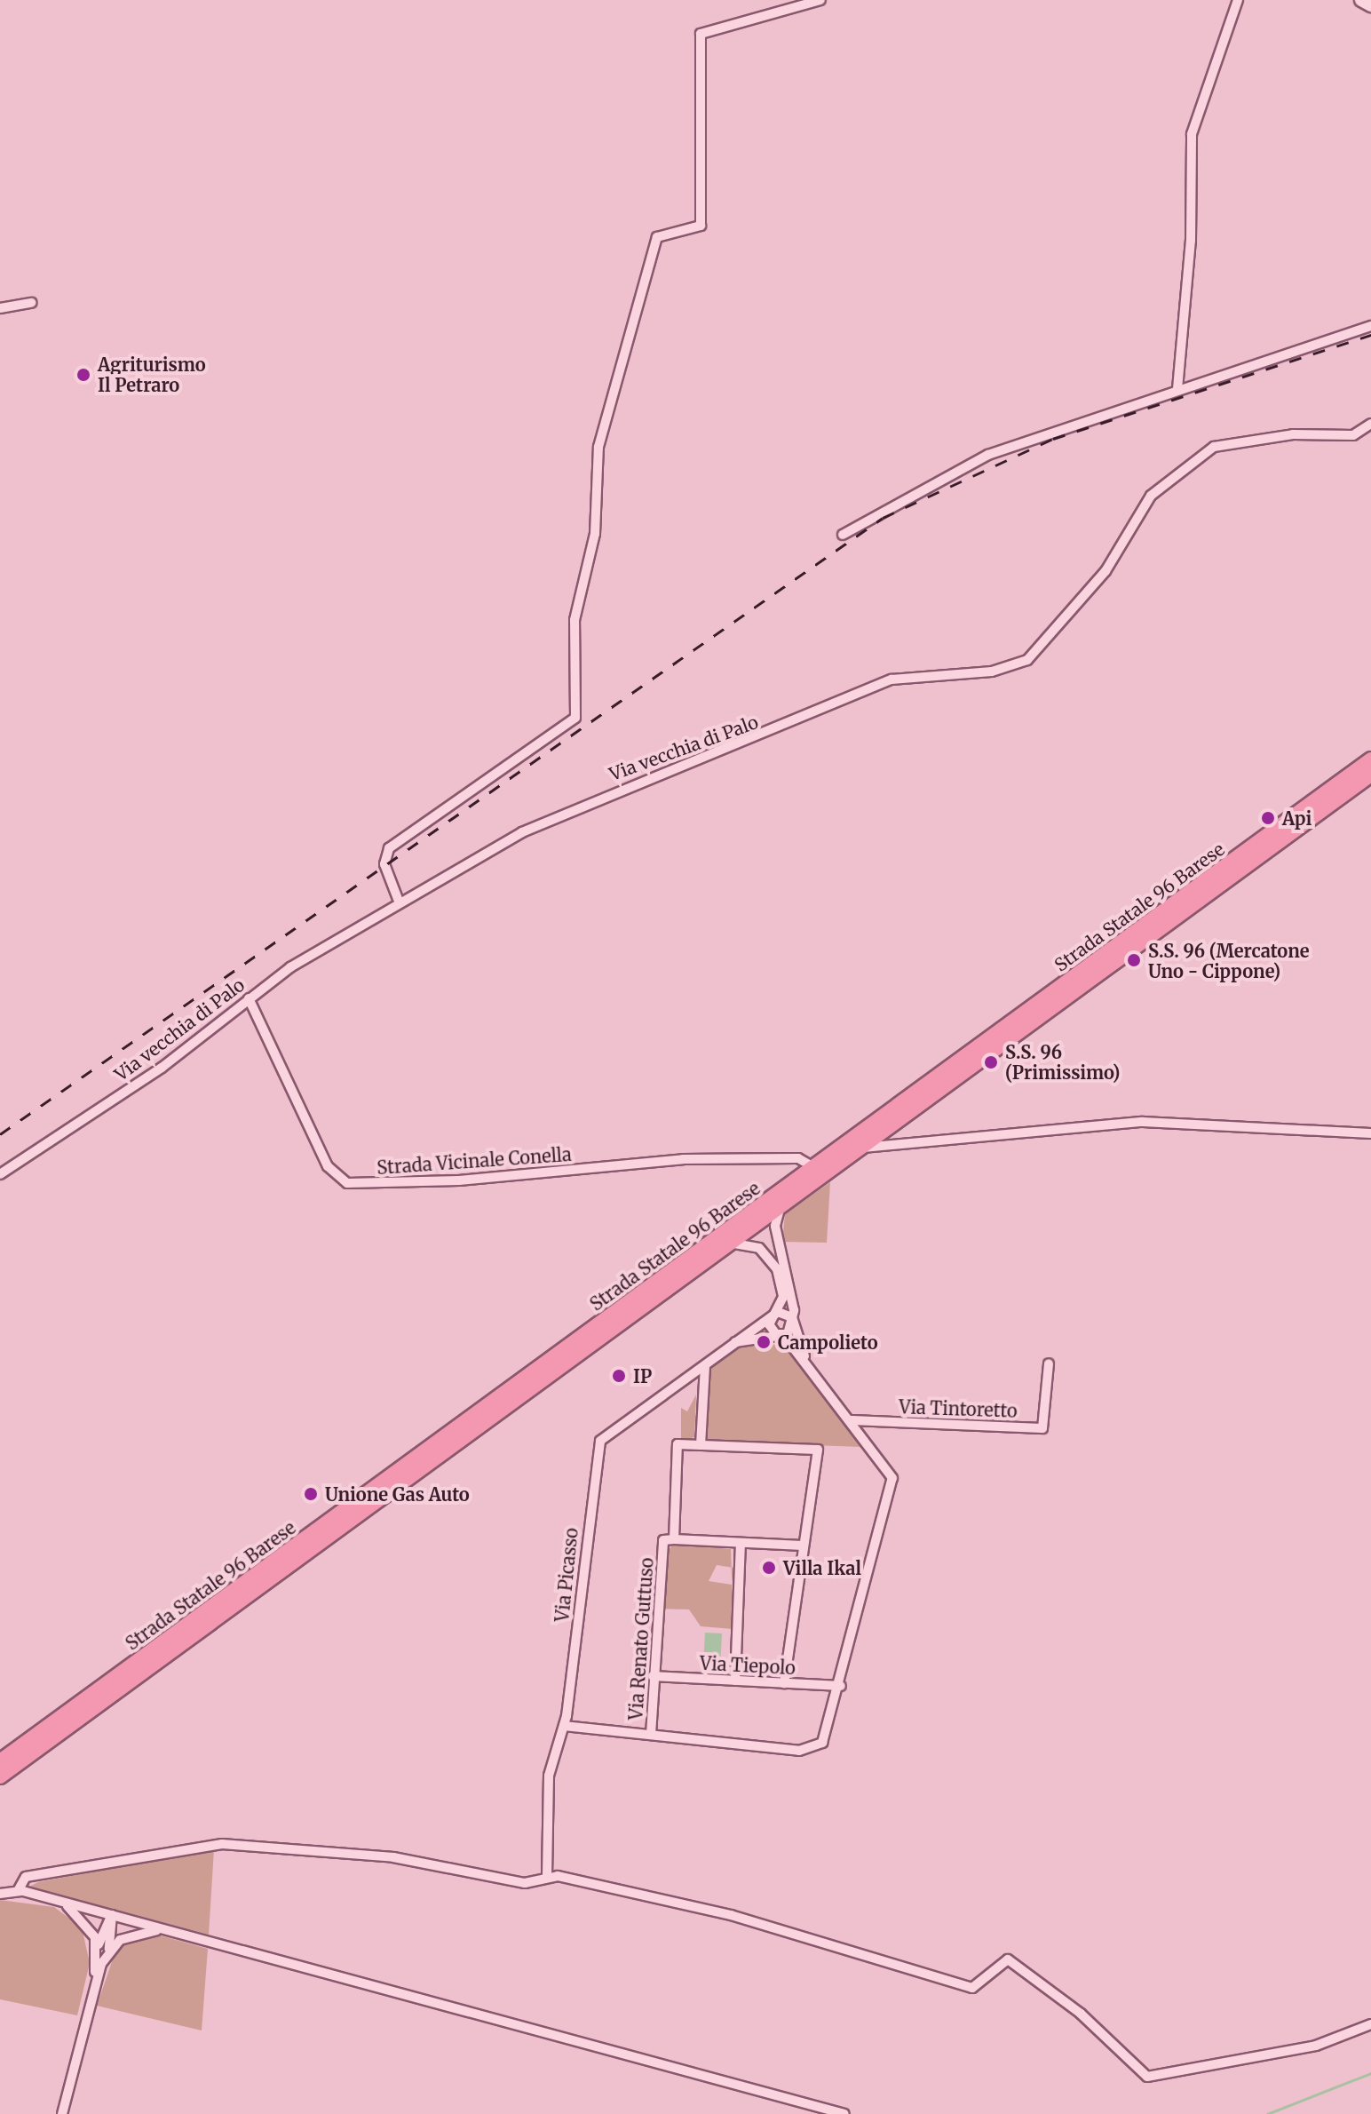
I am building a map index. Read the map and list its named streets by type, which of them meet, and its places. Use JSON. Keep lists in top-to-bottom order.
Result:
{
  "streets": {
    "main road": ["Strada Statale 96 Barese"],
    "street": [
      "Via vecchia di Palo",
      "Strada Vicinale Conella",
      "Via Tintoretto",
      "Via Picasso",
      "Via Renato Guttuso",
      "Via Tiepolo"
    ]
  },
  "crossings": [
    ["Via vecchia di Palo", "Strada Vicinale Conella"],
    ["Strada Statale 96 Barese", "Strada Vicinale Conella"],
    ["Via Renato Guttuso", "Via Tiepolo"]
  ],
  "places": [
    "Agriturismo Il Petraro",
    "Api",
    "S.S. 96 (Mercatone Uno - Cippone)",
    "S.S. 96 (Primissimo)",
    "Campolieto",
    "IP",
    "Unione Gas Auto",
    "Villa Ikal"
  ]
}
